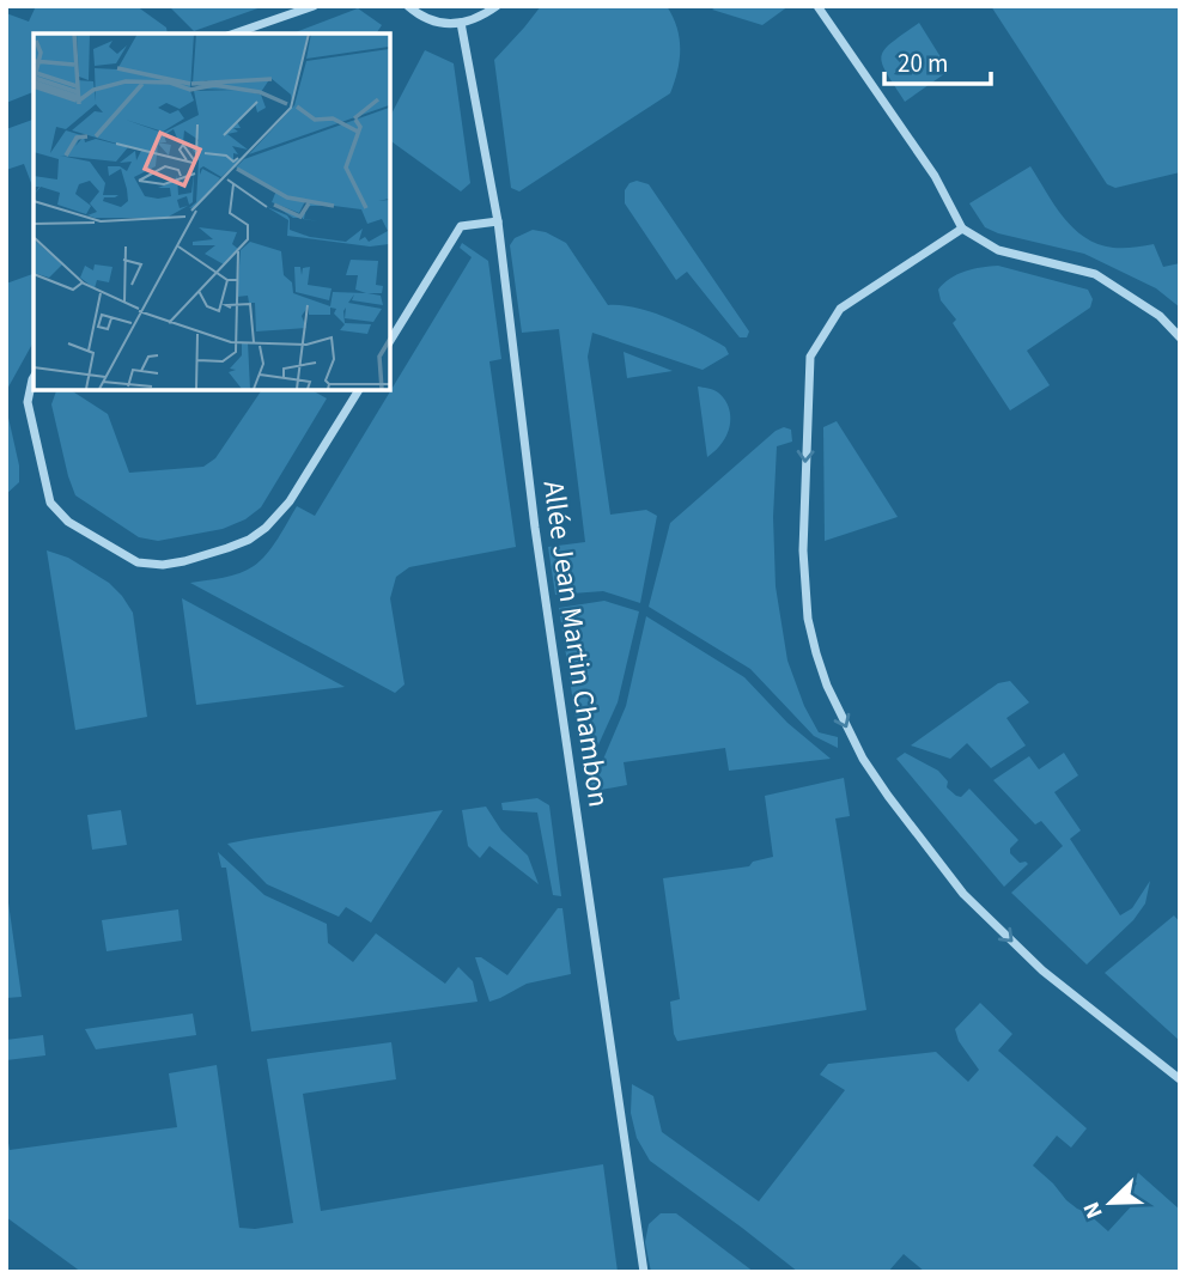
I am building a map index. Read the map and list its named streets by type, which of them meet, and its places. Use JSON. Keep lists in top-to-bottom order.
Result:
{
  "streets": {
    "street": ["Allée Jean Martin Chambon"]
  },
  "scale_bar": "20 m",
  "north": "bottom left"
}
